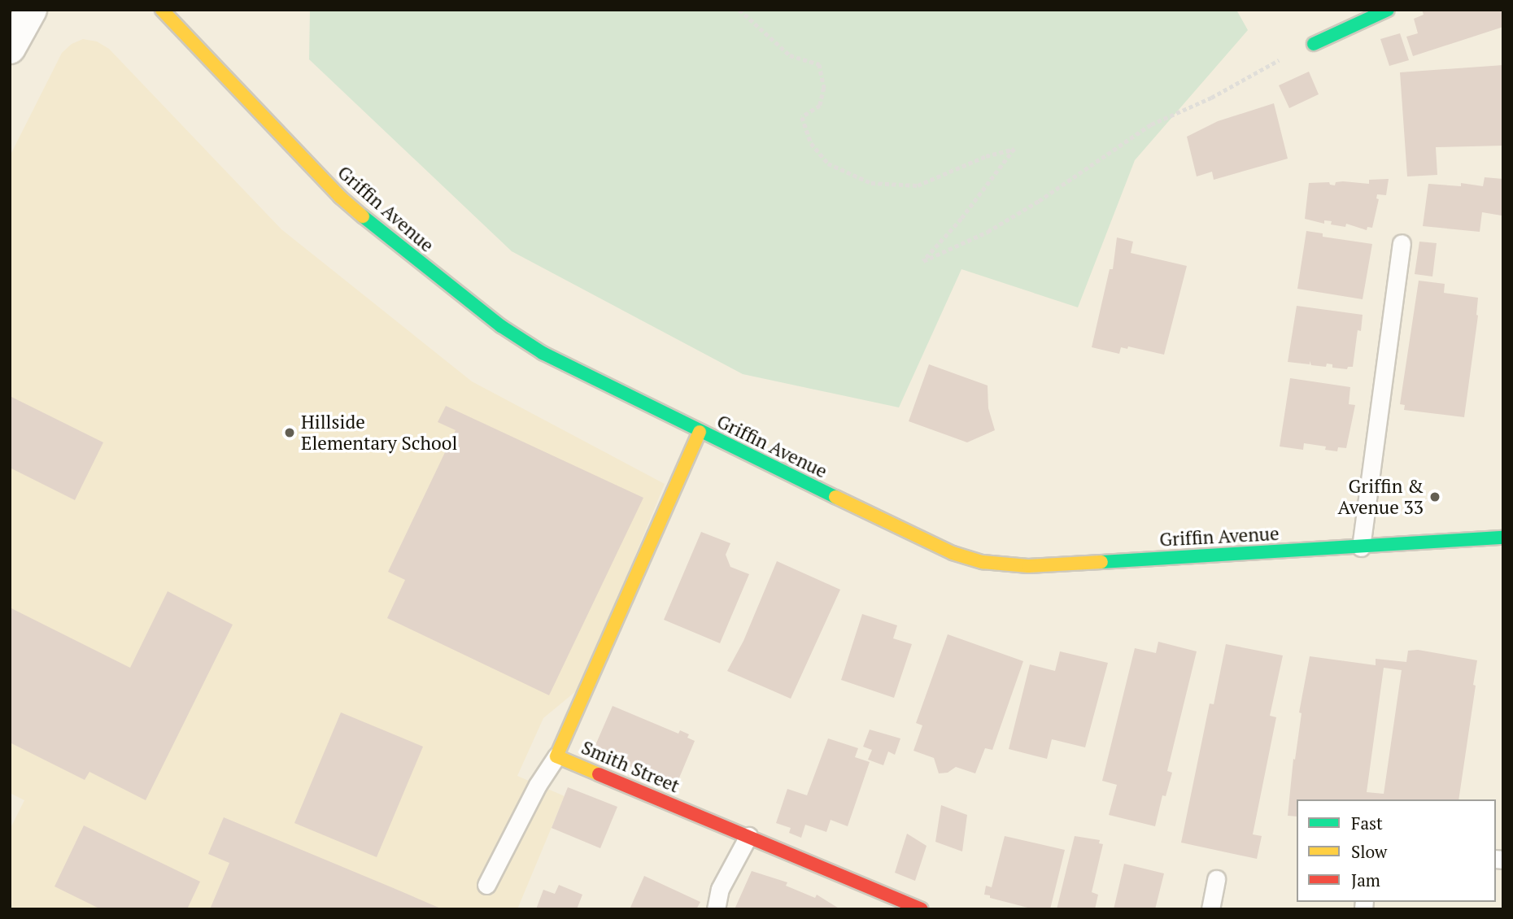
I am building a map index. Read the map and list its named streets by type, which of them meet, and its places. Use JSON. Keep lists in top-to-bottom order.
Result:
{
  "streets": {
    "street": ["Griffin Avenue", "Smith Street"]
  },
  "crossings": [
    ["Griffin Avenue", "Smith Street"]
  ],
  "places": ["Hillside Elementary School", "Griffin & Avenue 33"],
  "legend": ["Fast", "Slow", "Jam"]
}
